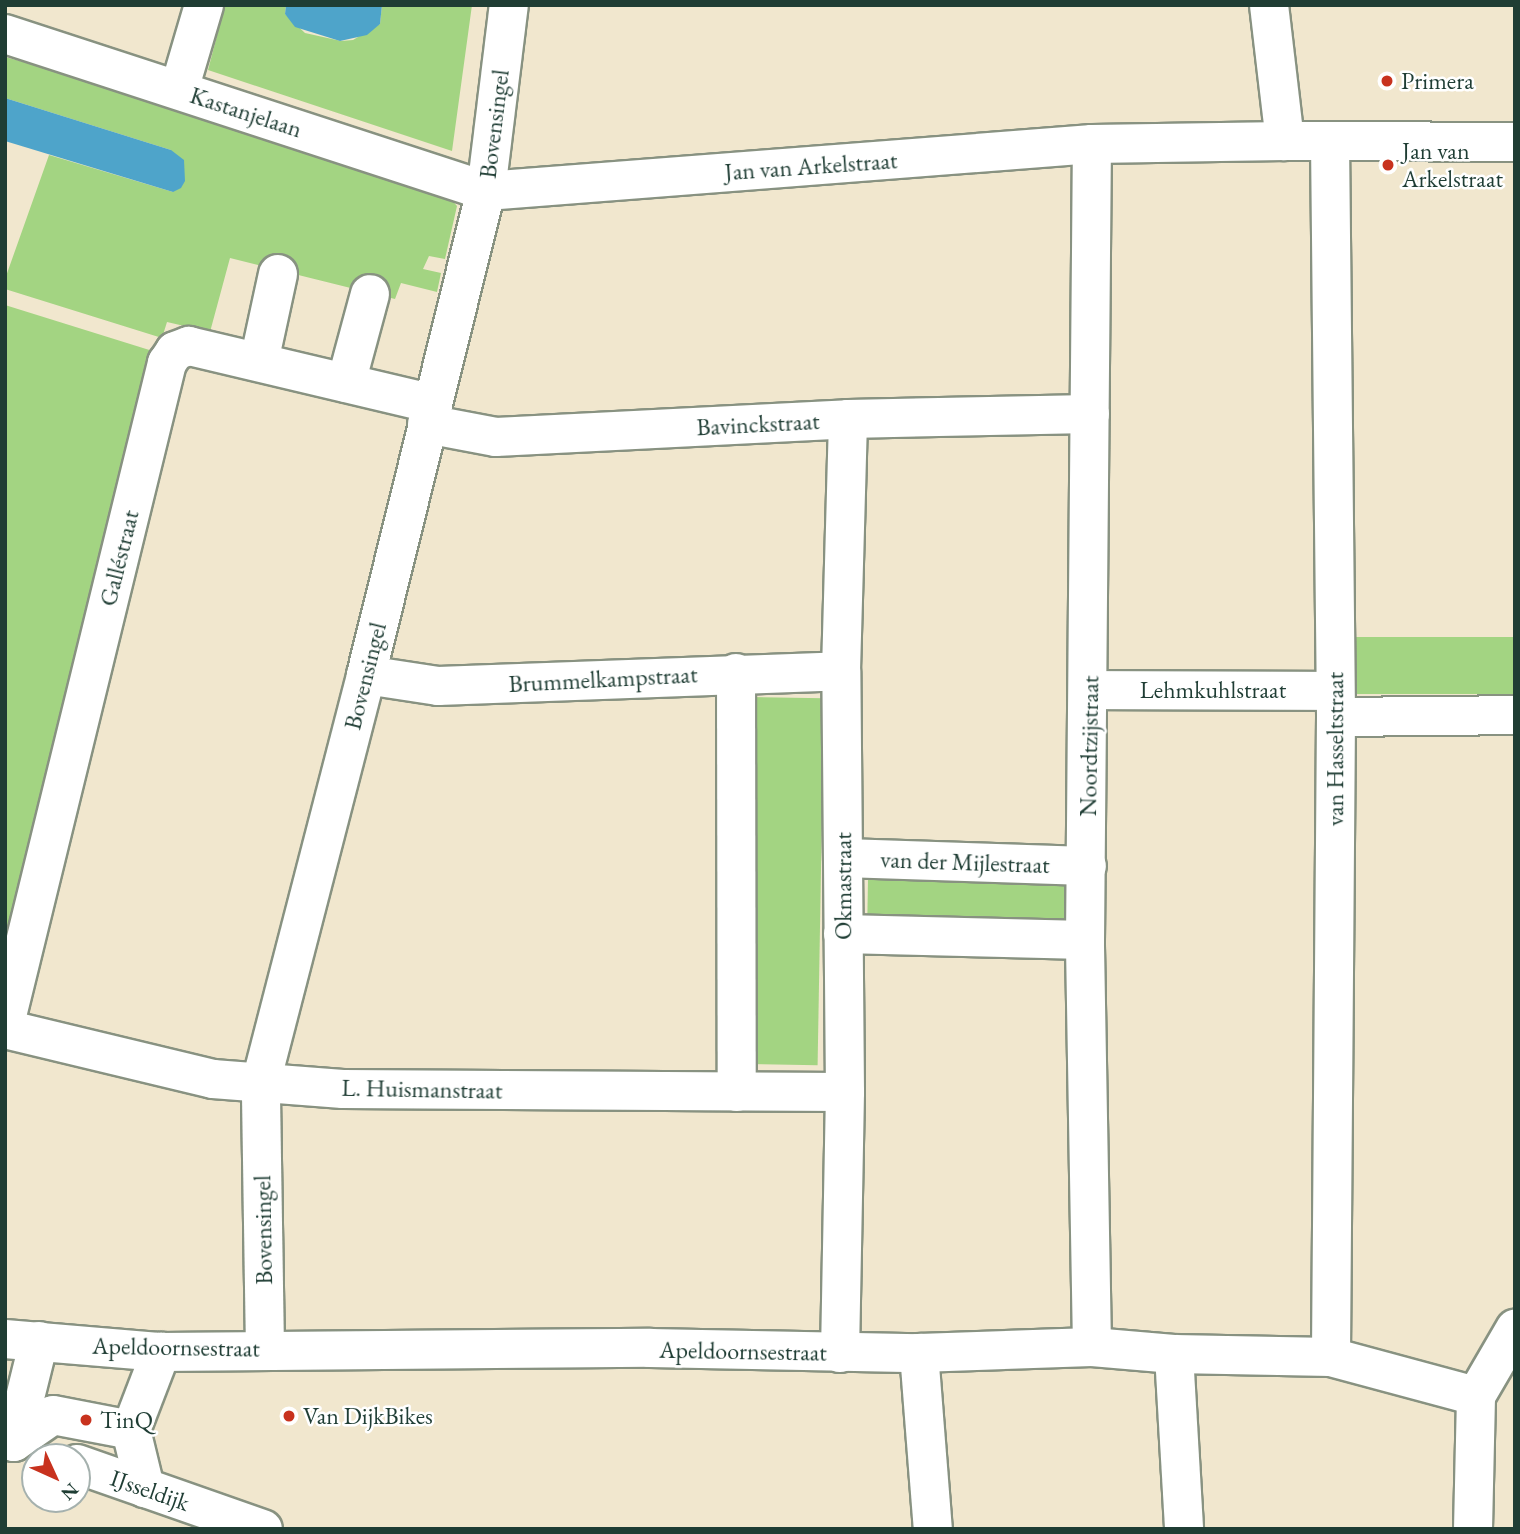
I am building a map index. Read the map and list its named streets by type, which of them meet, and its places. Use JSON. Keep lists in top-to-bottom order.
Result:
{
  "streets": {
    "street": [
      "Kastanjelaan",
      "Bovensingel",
      "Jan van Arkelstraat",
      "Bavinckstraat",
      "Galléstraat",
      "Brummelkampstraat",
      "Lehmkuhlstraat",
      "Noordtzijstraat",
      "van Hasseltstraat",
      "van der Mijlestraat",
      "Okmastraat",
      "L. Huismanstraat",
      "Apeldoornsestraat",
      "IJsseldijk"
    ]
  },
  "crossings": [
    ["Kastanjelaan", "Bovensingel"],
    ["Kastanjelaan", "Jan van Arkelstraat"],
    ["Bovensingel", "Jan van Arkelstraat"],
    ["Bovensingel", "Bavinckstraat"],
    ["Bovensingel", "Galléstraat"],
    ["Bovensingel", "Brummelkampstraat"],
    ["Bovensingel", "L. Huismanstraat"],
    ["Bovensingel", "Apeldoornsestraat"],
    ["Jan van Arkelstraat", "Noordtzijstraat"],
    ["Jan van Arkelstraat", "van Hasseltstraat"],
    ["Bavinckstraat", "Galléstraat"],
    ["Bavinckstraat", "Noordtzijstraat"],
    ["Bavinckstraat", "Okmastraat"],
    ["Galléstraat", "L. Huismanstraat"],
    ["Brummelkampstraat", "Okmastraat"],
    ["Lehmkuhlstraat", "Noordtzijstraat"],
    ["Lehmkuhlstraat", "van Hasseltstraat"],
    ["Noordtzijstraat", "van der Mijlestraat"],
    ["Noordtzijstraat", "Apeldoornsestraat"],
    ["van Hasseltstraat", "Apeldoornsestraat"],
    ["van der Mijlestraat", "Okmastraat"],
    ["Okmastraat", "L. Huismanstraat"],
    ["Okmastraat", "Apeldoornsestraat"]
  ],
  "places": [
    "Primera",
    "Jan van Arkelstraat",
    "Van DijkBikes",
    "TinQ"
  ],
  "north": "bottom right"
}
